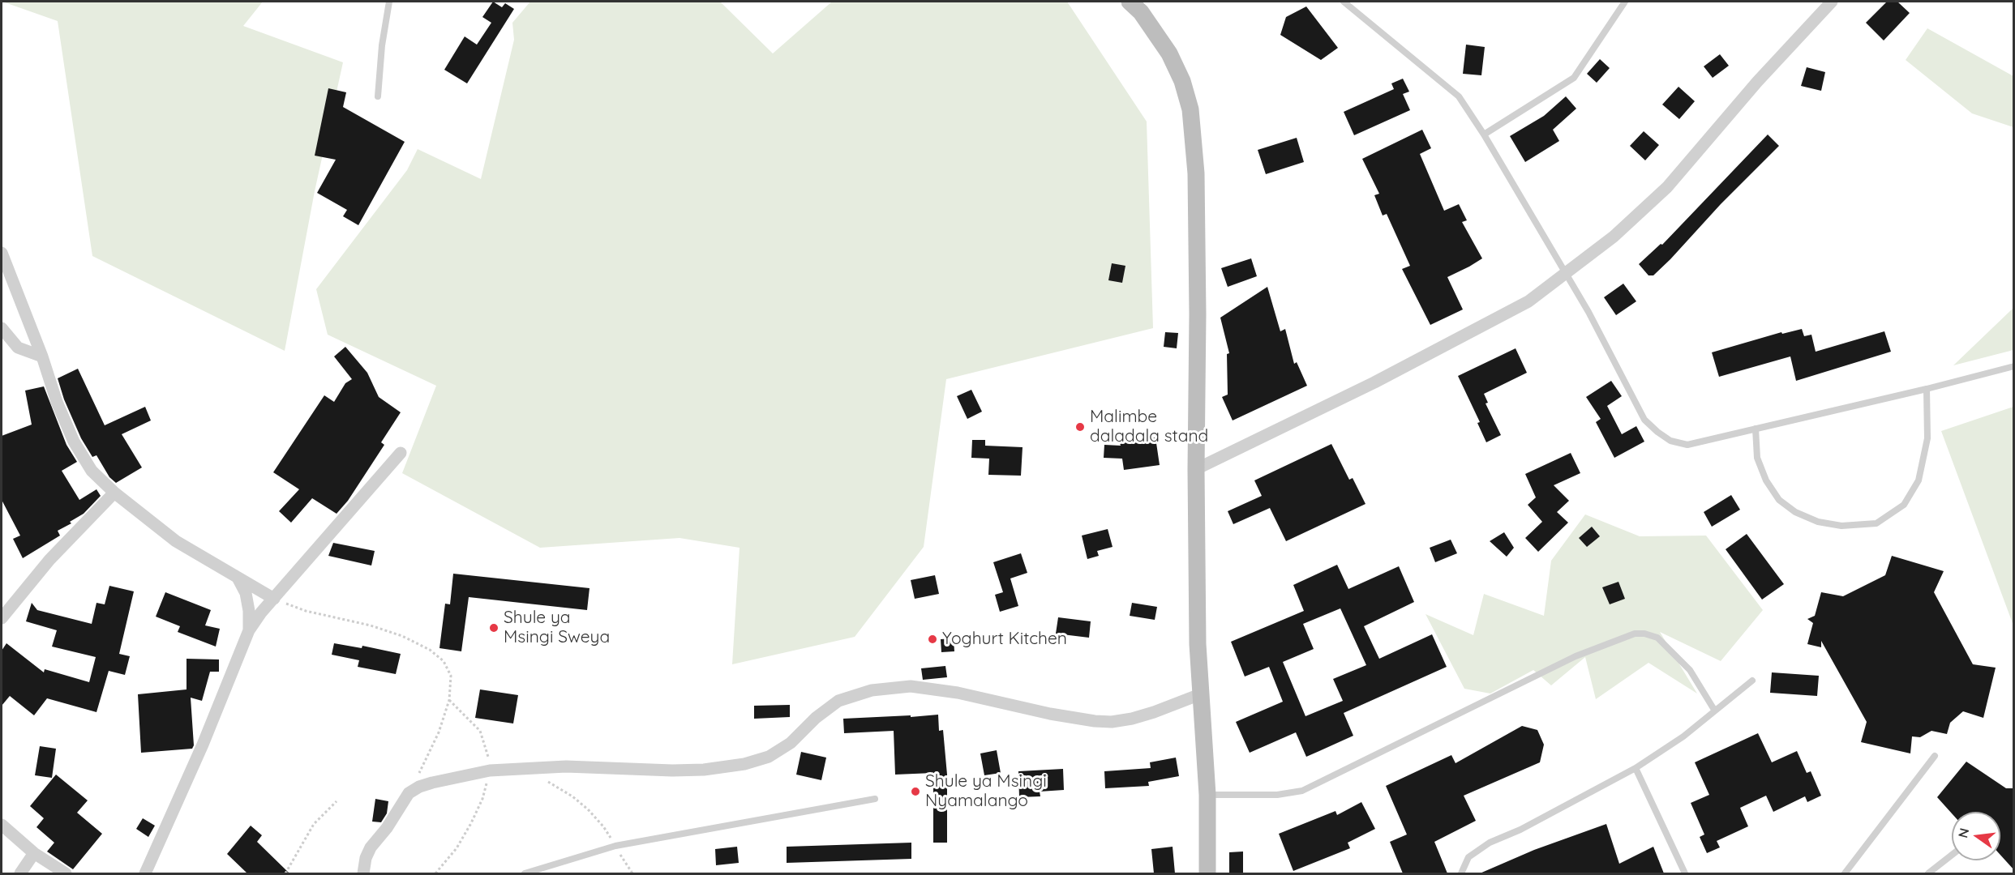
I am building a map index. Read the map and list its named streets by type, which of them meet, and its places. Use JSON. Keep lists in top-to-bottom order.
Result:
{
  "places": [
    "Malimbe daladala stand",
    "Shule ya Msingi Sweya",
    "Yoghurt Kitchen",
    "Shule ya Msingi Nyamalango"
  ],
  "north": "left"
}
